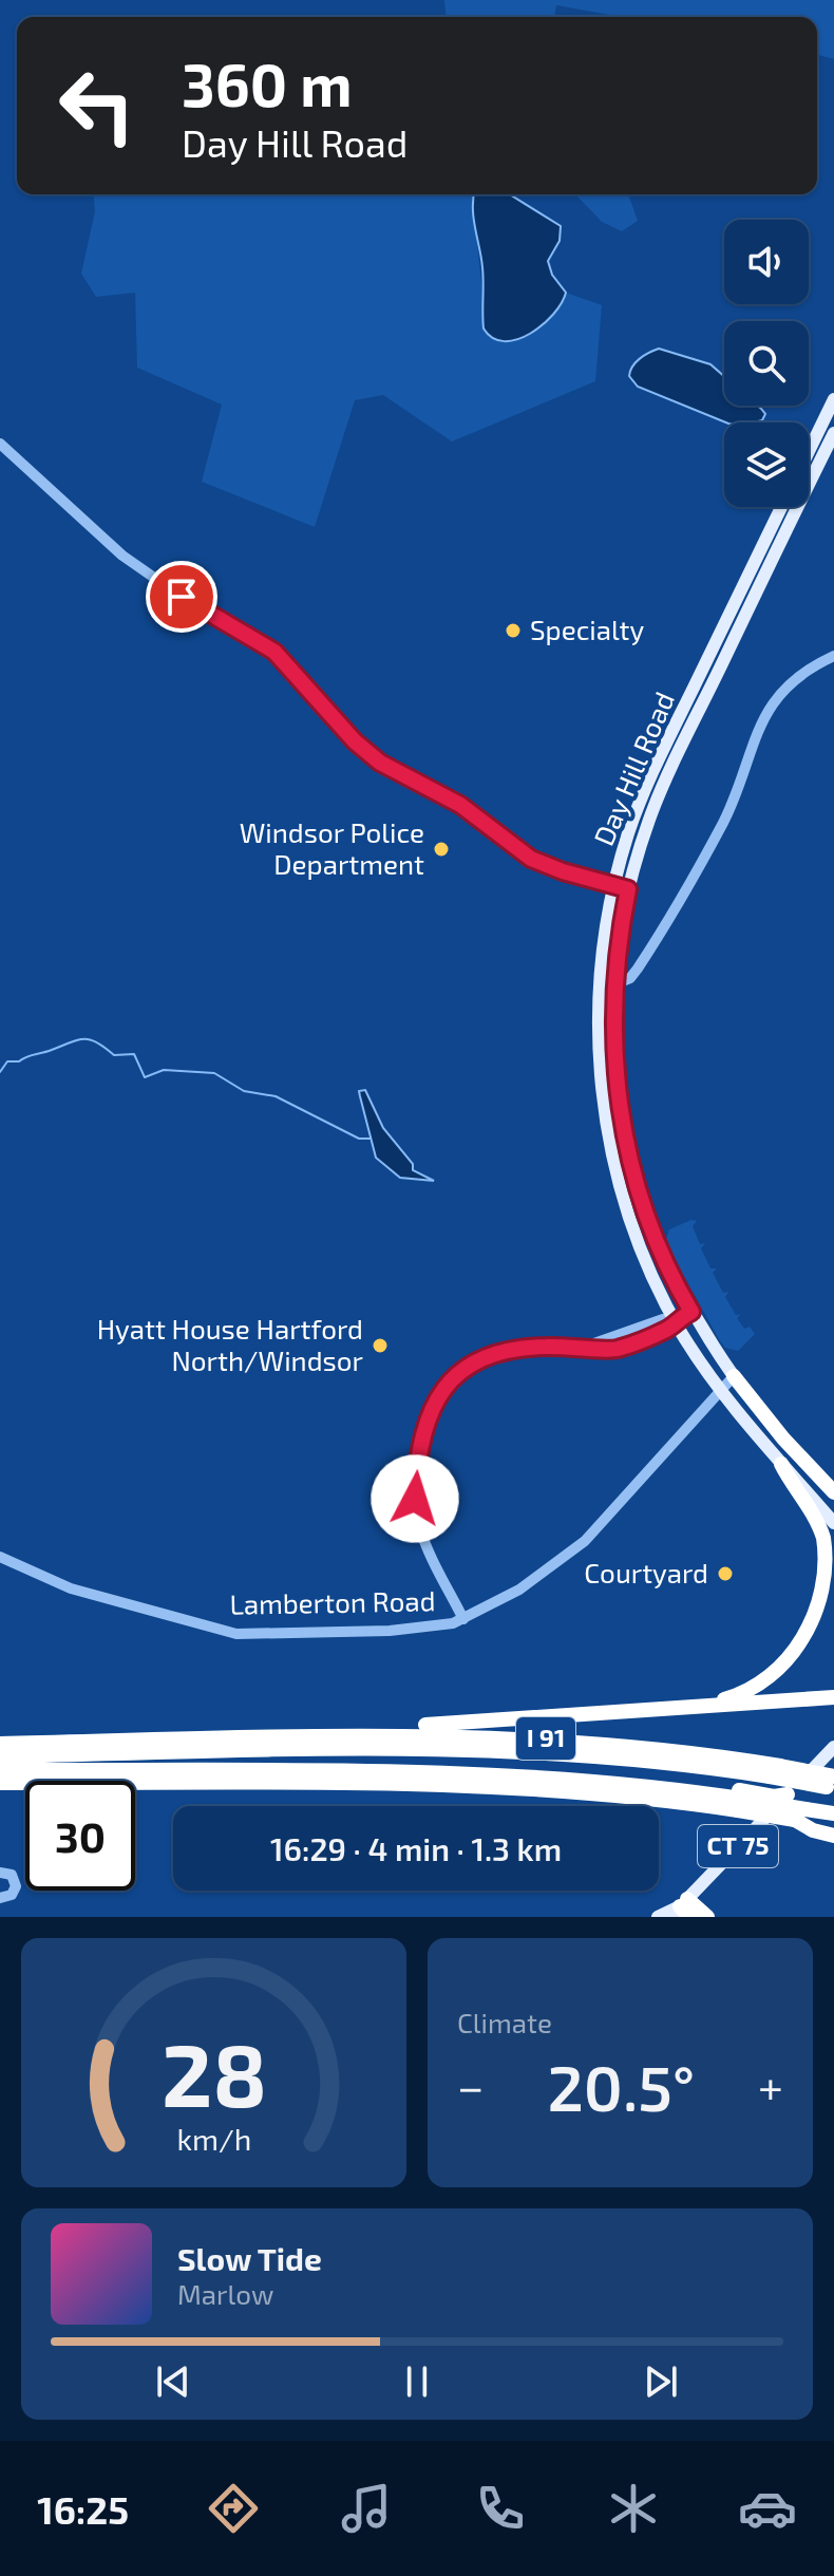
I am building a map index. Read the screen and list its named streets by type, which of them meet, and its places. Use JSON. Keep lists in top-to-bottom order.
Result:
{
  "streets": {
    "highway": ["I 91"],
    "main road": ["Day Hill Road", "CT 75"],
    "street": ["Lamberton Road"]
  },
  "crossings": [
    ["Day Hill Road", "Lamberton Road"]
  ],
  "places": [
    "Specialty",
    "Windsor Police Department",
    "Hyatt House Hartford North/Windsor",
    "Courtyard"
  ],
  "page": {
    "turn": ["360 m", "Day Hill Road"],
    "limit": "30",
    "trip": "16:29 · 4 min · 1.3 km",
    "tile": "Climate",
    "heat": ["−", "20.5°", "+"],
    "song": ["Slow Tide", "Marlow"],
    "tabs": "16:25",
    "gauge": ["28", "km/h"]
  }
}
